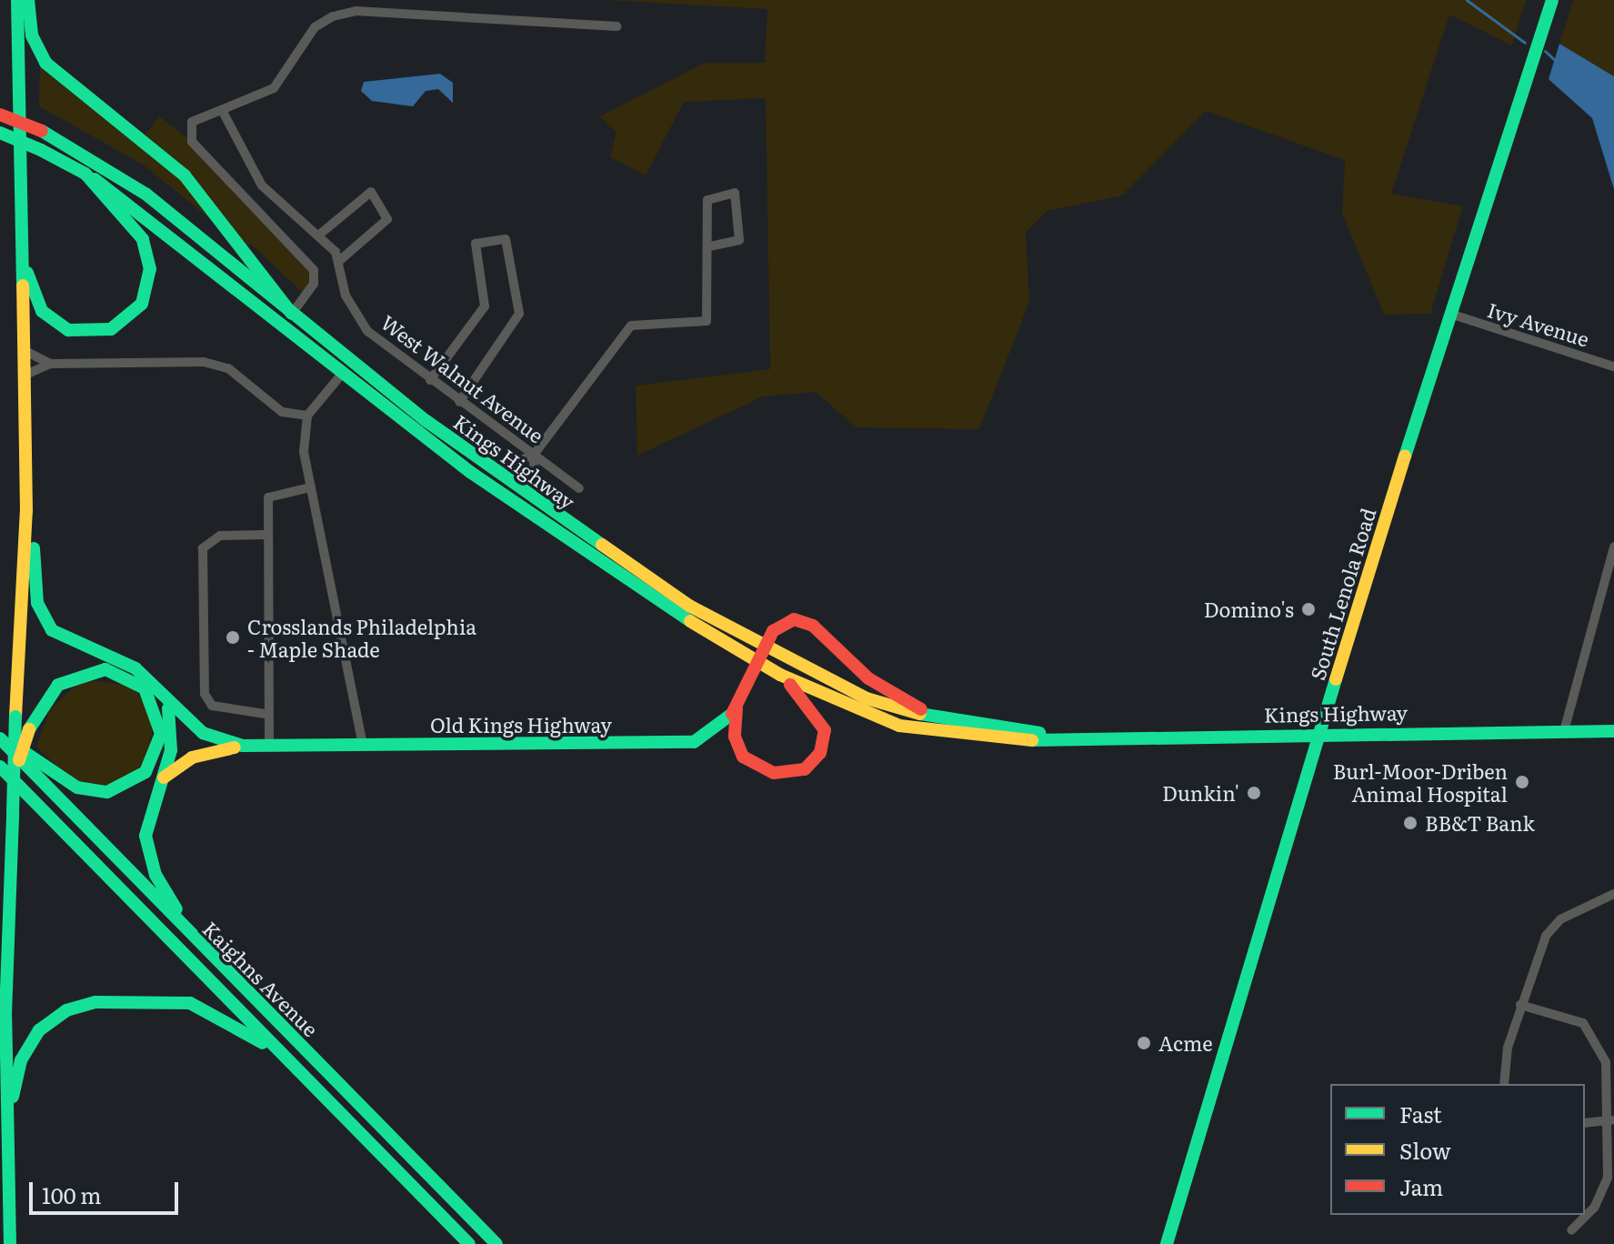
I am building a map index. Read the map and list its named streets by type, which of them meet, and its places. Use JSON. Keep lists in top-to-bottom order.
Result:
{
  "streets": {
    "main road": [
      "Kings Highway",
      "South Lenola Road",
      "Old Kings Highway",
      "Kaighns Avenue"
    ],
    "street": ["Ivy Avenue", "West Walnut Avenue"]
  },
  "crossings": [
    ["Ivy Avenue", "South Lenola Road"],
    ["Kings Highway", "South Lenola Road"],
    ["Kings Highway", "Old Kings Highway"]
  ],
  "places": [
    "Domino's",
    "Crosslands Philadelphia - Maple Shade",
    "Burl-Moor-Driben Animal Hospital",
    "Dunkin'",
    "BB&T Bank",
    "Acme"
  ],
  "legend": ["Fast", "Slow", "Jam"],
  "scale_bar": "100 m"
}
